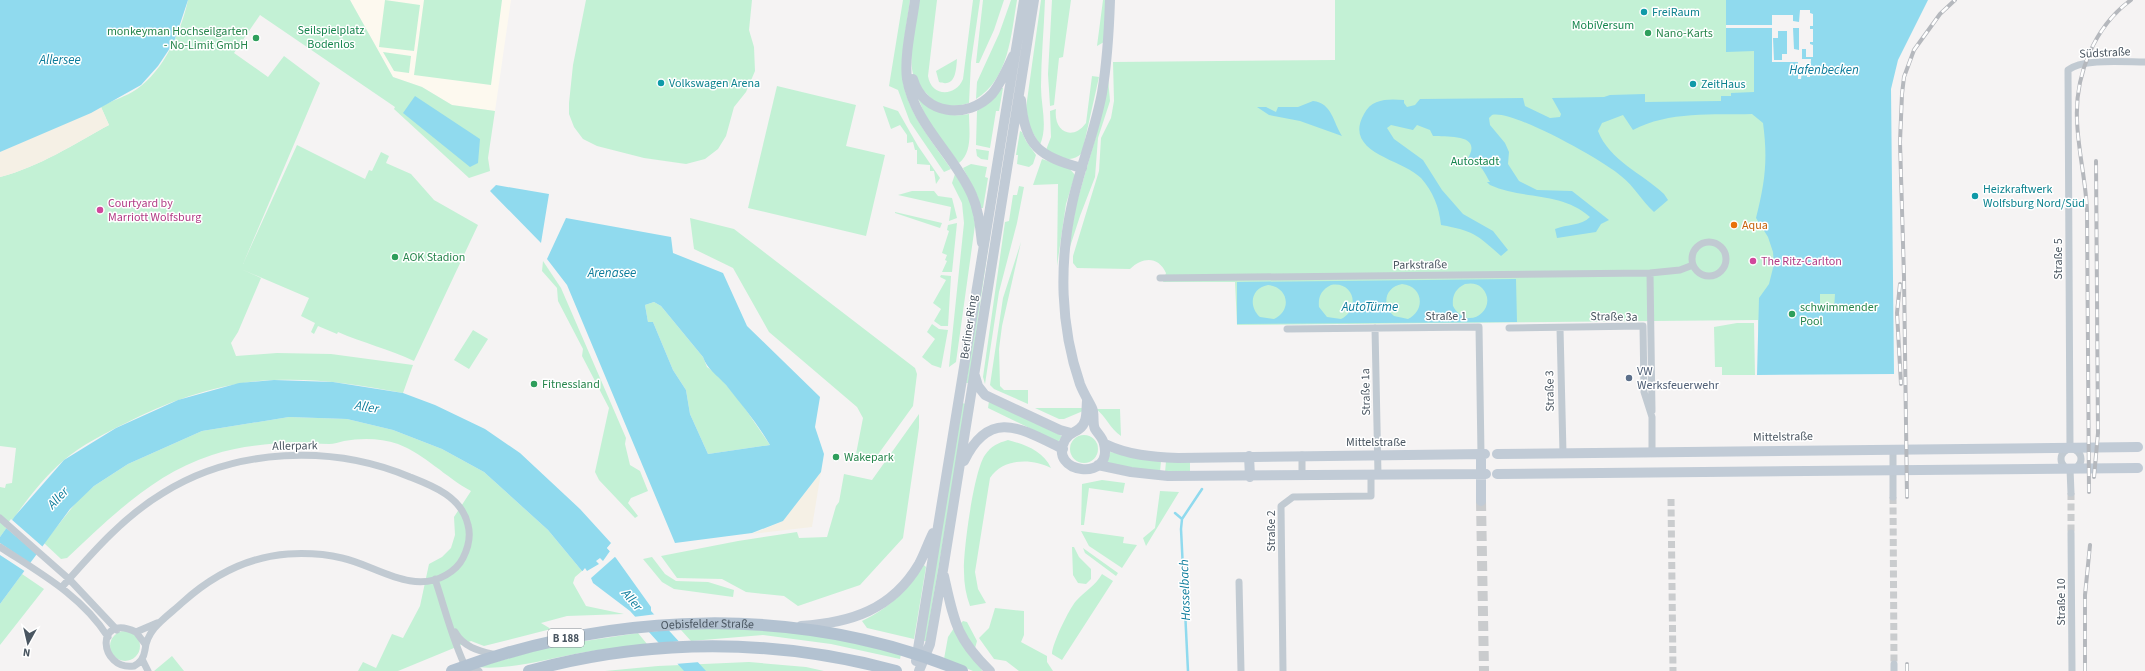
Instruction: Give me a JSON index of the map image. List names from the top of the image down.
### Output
{
  "streets": {
    "main road": ["Oebisfelder Straße", "B 188"],
    "street": [
      "Südstraße",
      "Straße 5",
      "Parkstraße",
      "Straße 1",
      "Straße 3a",
      "Berliner Ring",
      "Straße 3",
      "Straße 1a",
      "Mittelstraße",
      "Allerpark",
      "Straße 2",
      "Straße 10"
    ]
  },
  "crossings": [
    ["Südstraße", "Straße 5"],
    ["Straße 5", "Mittelstraße"],
    ["Straße 1", "Straße 1a"],
    ["Straße 1", "Mittelstraße"],
    ["Straße 3a", "Straße 3"],
    ["Straße 3a", "Mittelstraße"],
    ["Berliner Ring", "Oebisfelder Straße"],
    ["Straße 3", "Mittelstraße"],
    ["Straße 1a", "Mittelstraße"],
    ["Straße 1a", "Straße 2"]
  ],
  "water": [
    "Allersee",
    "Hafenbecken",
    "Arenasee",
    "AutoTürme",
    "Aller",
    "Hasselbach"
  ],
  "parks": ["MobiVersum", "Seilspielplatz Bodenlos", "Autostadt"],
  "places": [
    "FreiRaum",
    "Nano-Karts",
    "monkeyman Hochseilgarten - No-Limit GmbH",
    "Volkswagen Arena",
    "ZeitHaus",
    "Heizkraftwerk Wolfsburg Nord/Süd",
    "Courtyard by Marriott Wolfsburg",
    "Aqua",
    "AOK Stadion",
    "The Ritz-Carlton",
    "schwimmender Pool",
    "VW Werksfeuerwehr",
    "Fitnessland",
    "Wakepark"
  ],
  "north": "bottom"
}
